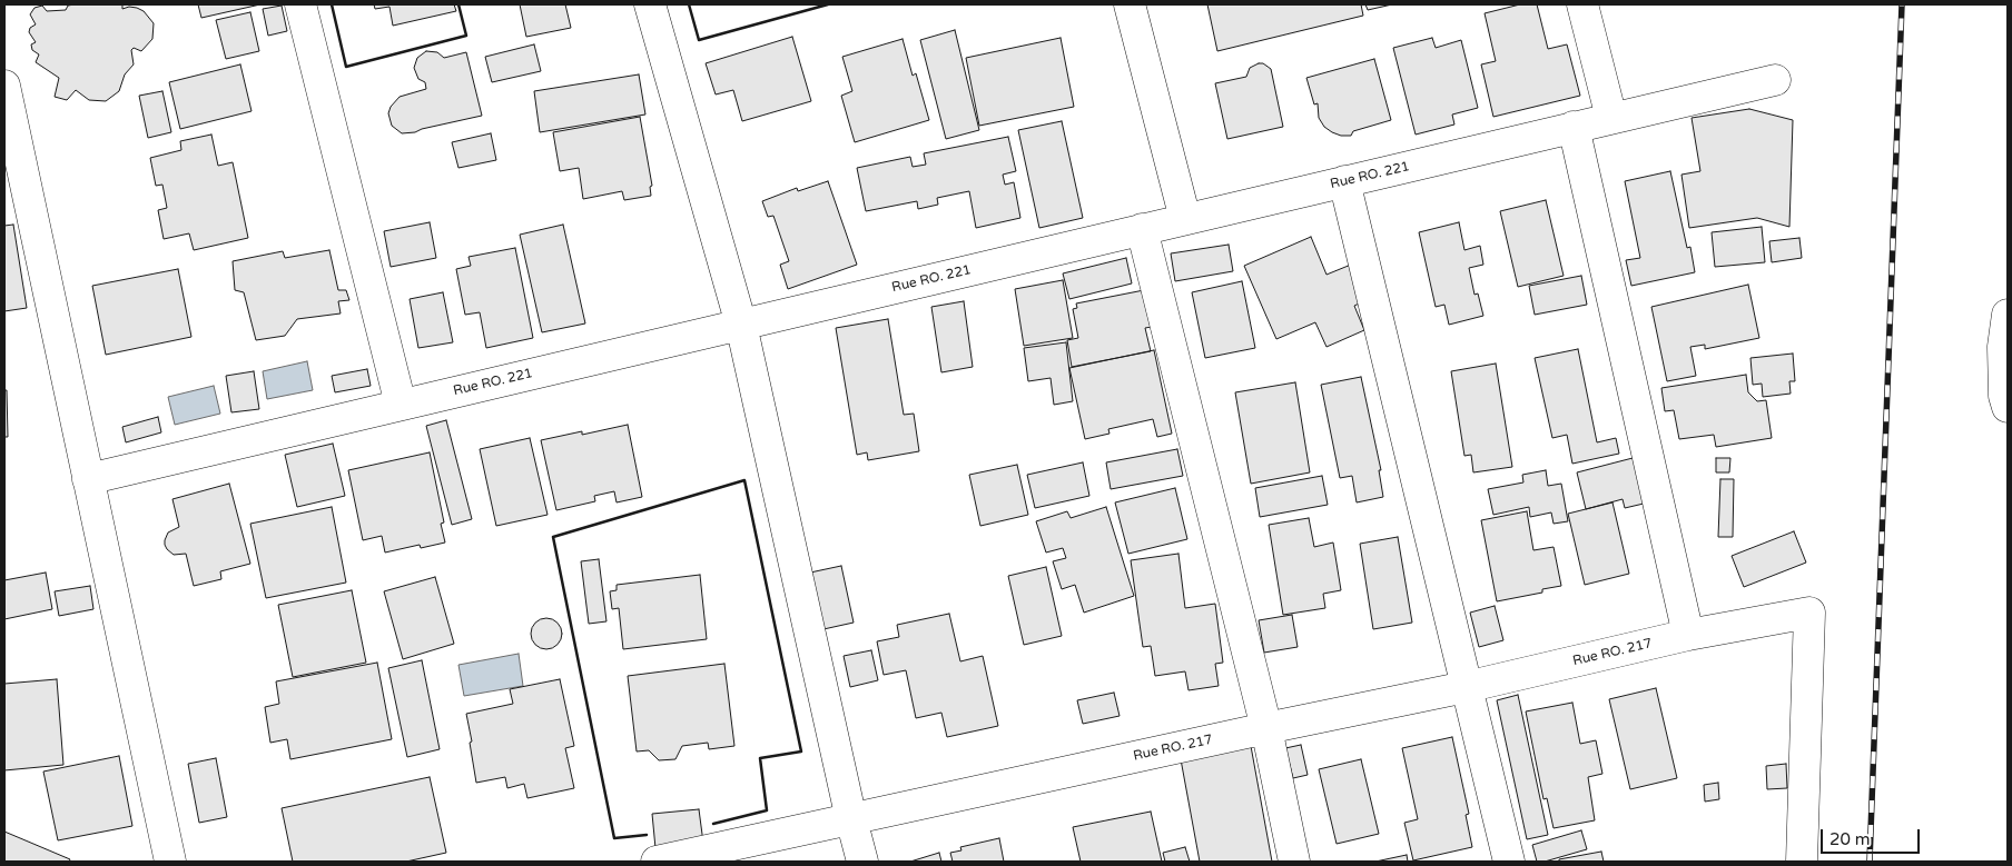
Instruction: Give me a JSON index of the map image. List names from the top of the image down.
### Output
{
  "streets": {
    "street": ["Rue RO. 221", "Rue RO. 217"]
  },
  "scale_bar": "20 m"
}
